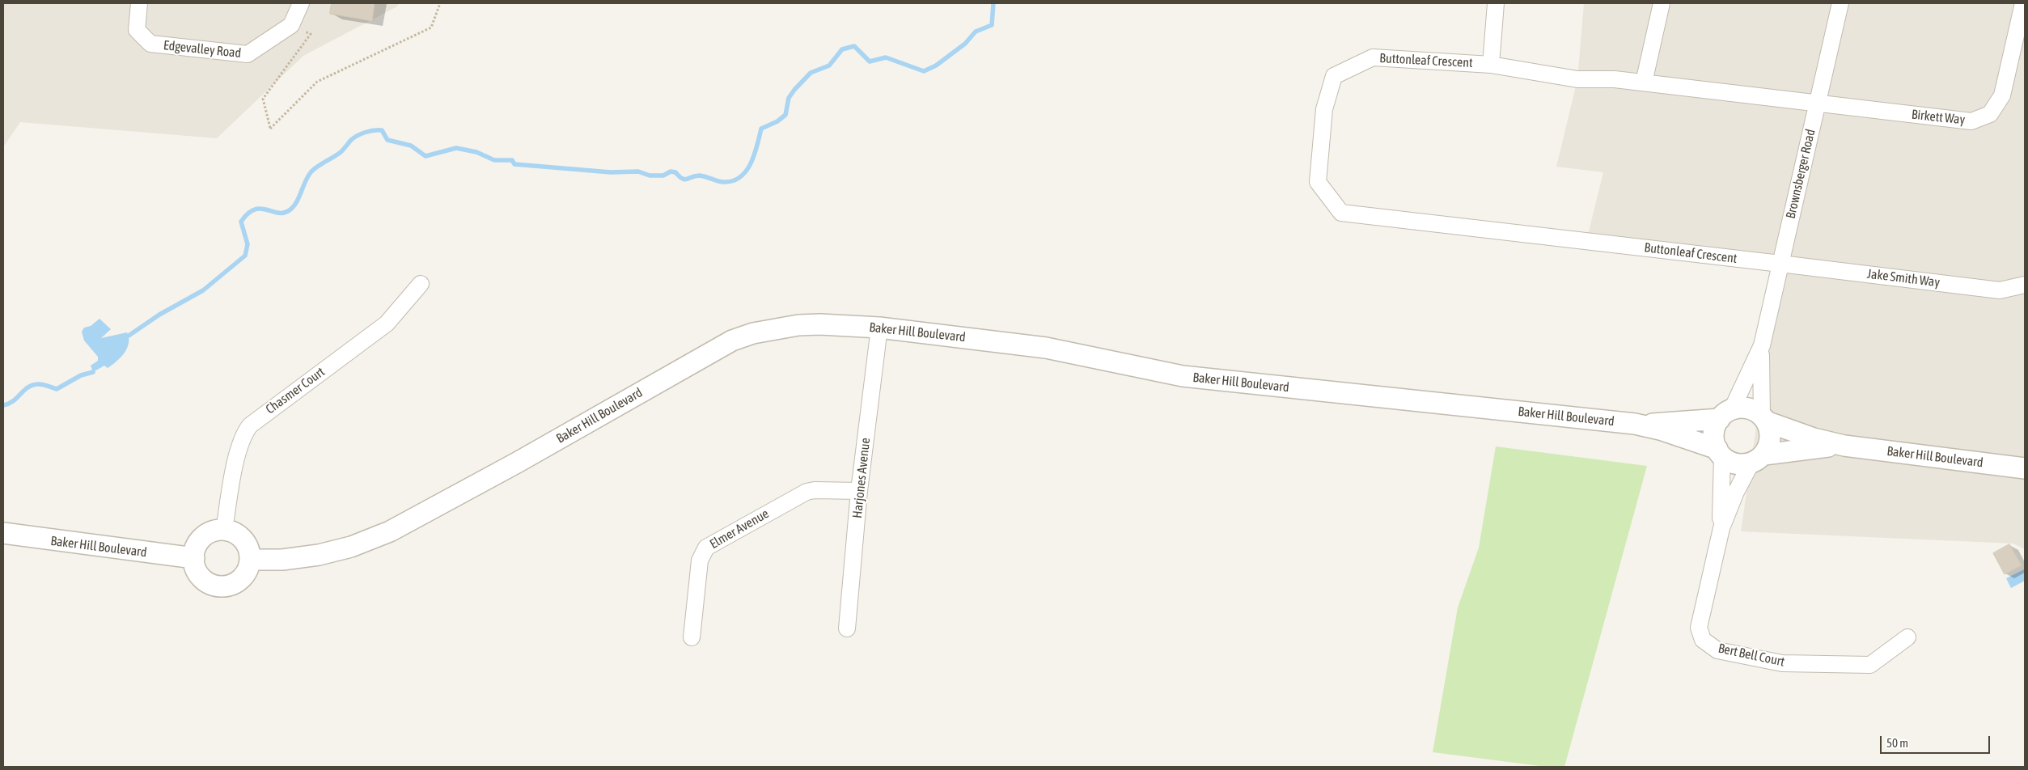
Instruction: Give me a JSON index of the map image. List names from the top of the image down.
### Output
{
  "streets": {
    "street": [
      "Edgevalley Road",
      "Buttonleaf Crescent",
      "Birkett Way",
      "Brownsberger Road",
      "Jake Smith Way",
      "Baker Hill Boulevard",
      "Chasmer Court",
      "Harjones Avenue",
      "Elmer Avenue",
      "Bert Bell Court"
    ]
  },
  "crossings": [
    ["Buttonleaf Crescent", "Birkett Way"],
    ["Buttonleaf Crescent", "Brownsberger Road"],
    ["Buttonleaf Crescent", "Jake Smith Way"],
    ["Birkett Way", "Brownsberger Road"],
    ["Brownsberger Road", "Jake Smith Way"],
    ["Brownsberger Road", "Baker Hill Boulevard"],
    ["Brownsberger Road", "Bert Bell Court"],
    ["Baker Hill Boulevard", "Chasmer Court"],
    ["Baker Hill Boulevard", "Harjones Avenue"],
    ["Baker Hill Boulevard", "Bert Bell Court"],
    ["Harjones Avenue", "Elmer Avenue"]
  ],
  "scale_bar": "50 m"
}
